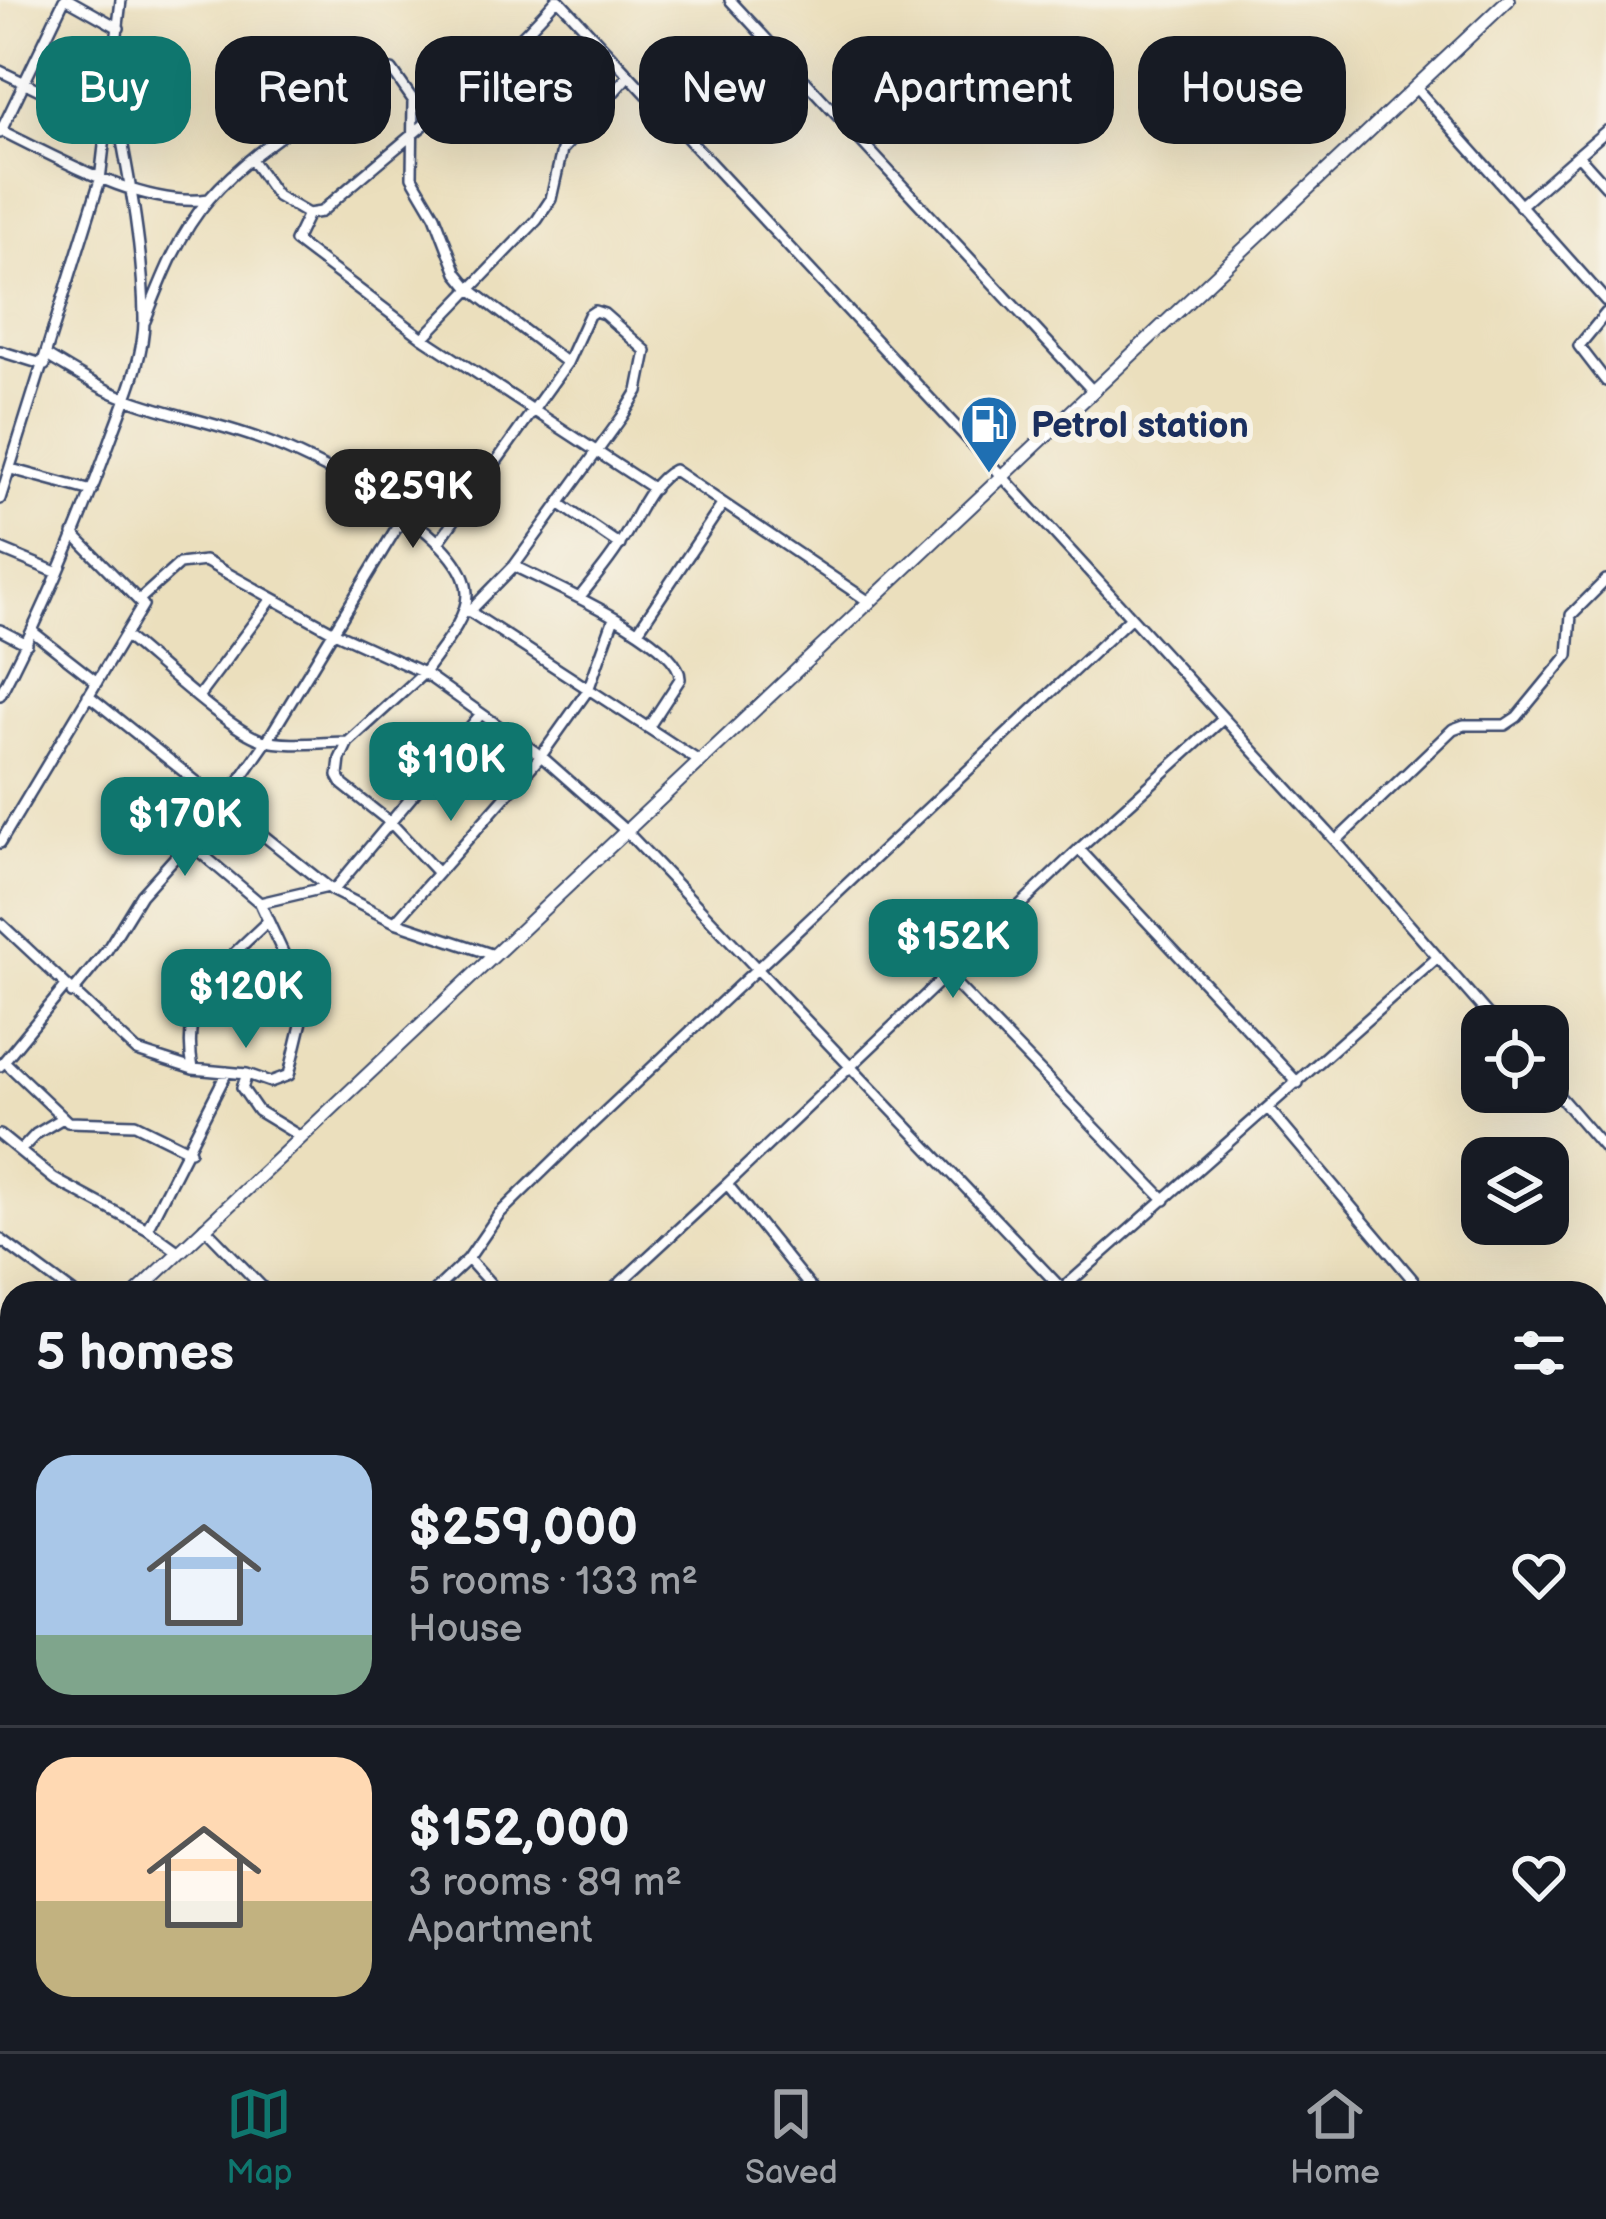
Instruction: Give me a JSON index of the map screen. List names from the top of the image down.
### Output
{
  "places": {
    "fuel station": ["Petrol station"]
  },
  "page": {
    "chip": [
      "Buy",
      "Rent",
      "Filters",
      "New",
      "Apartment",
      "House"
    ],
    "price": [
      "$259K",
      "$110K",
      "$170K",
      "$152K",
      "$120K"
    ],
    "heading": "5 homes",
    "list": [
      {
        "name": "$259,000",
        "note": "5 rooms · 133 m² · House"
      },
      {
        "name": "$152,000",
        "note": "3 rooms · 89 m² · Apartment"
      }
    ],
    "tabs": ["Map", "Saved", "Home"]
  }
}
